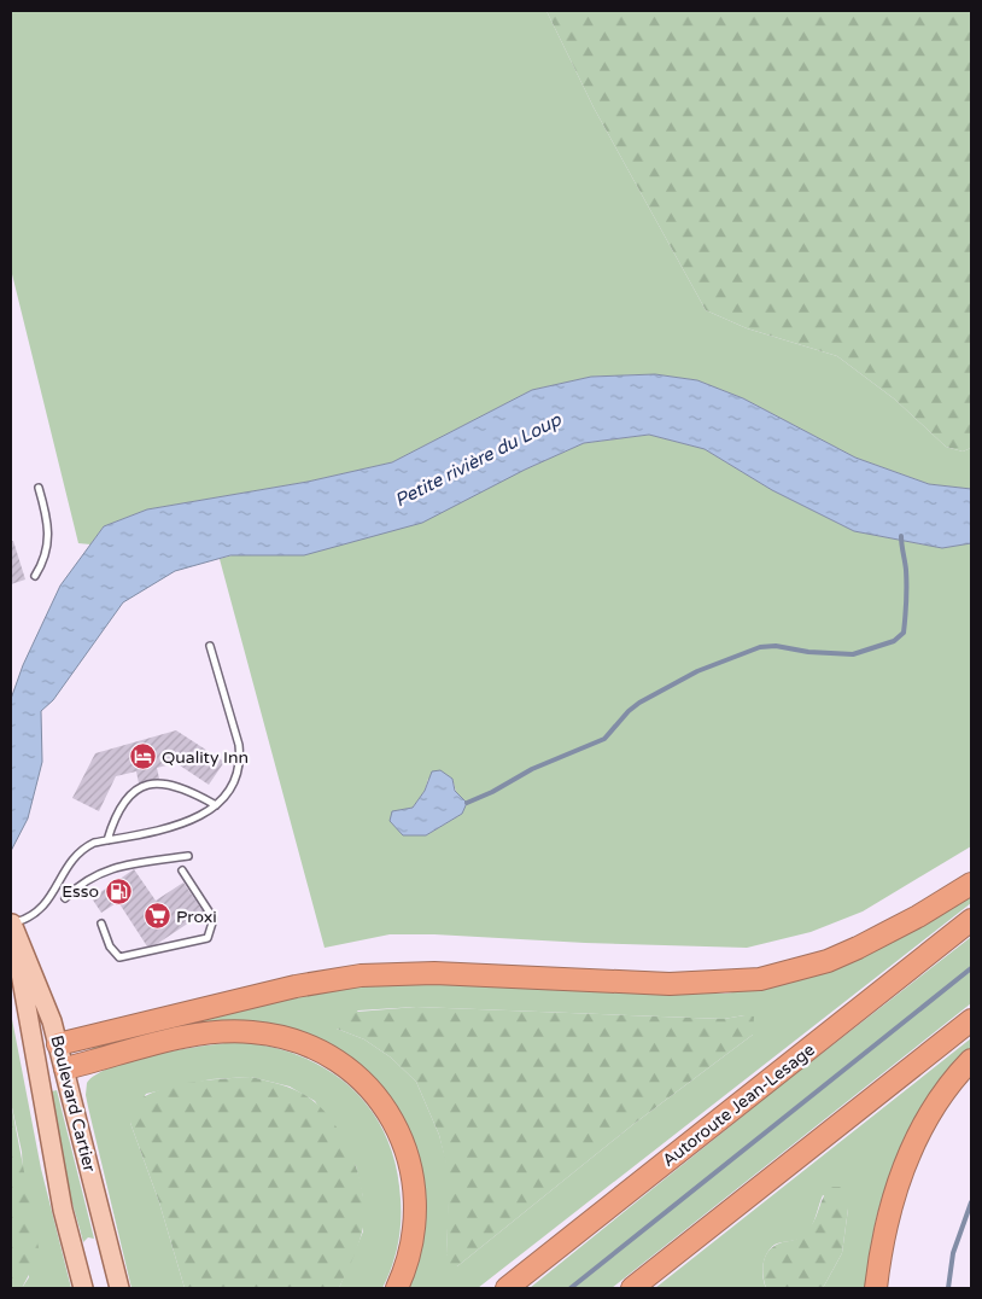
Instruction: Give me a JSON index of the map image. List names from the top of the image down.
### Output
{
  "streets": {
    "highway": ["Autoroute Jean-Lesage"],
    "main road": ["Boulevard Cartier"]
  },
  "water": ["Petite rivière du Loup"],
  "places": {
    "hotel": ["Quality Inn"],
    "fuel station": ["Esso"],
    "supermarket": ["Proxi"]
  }
}
